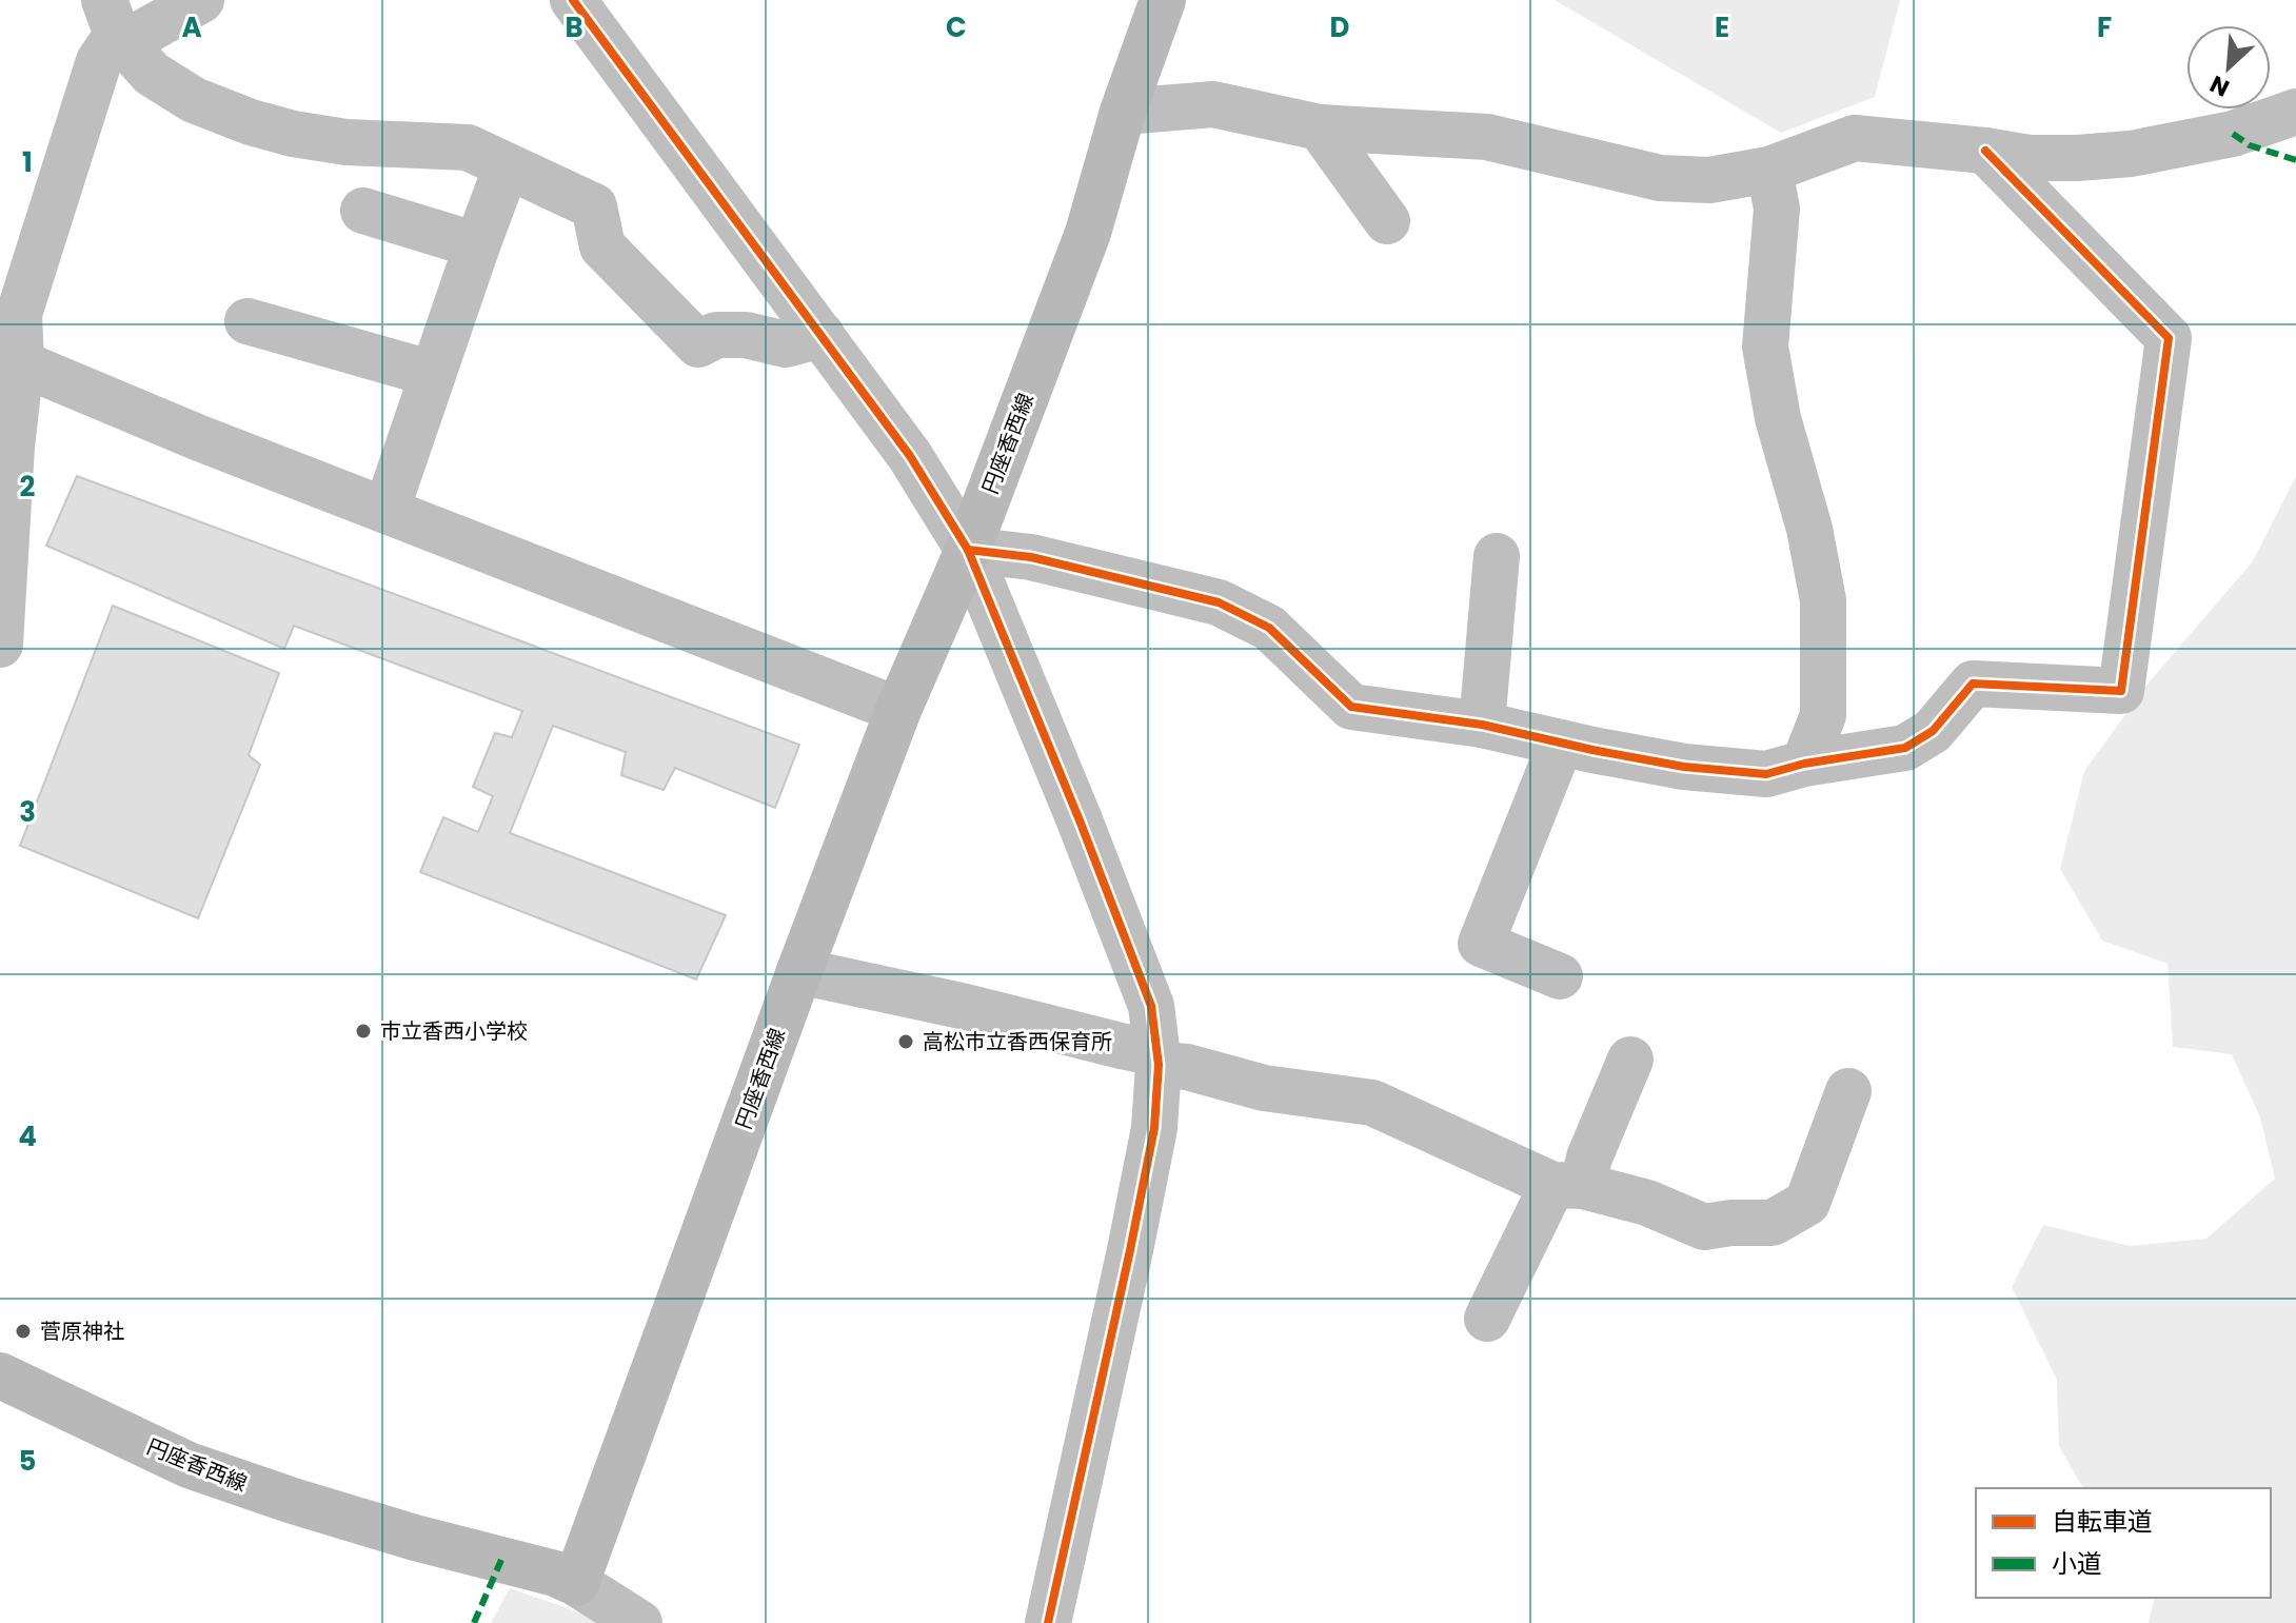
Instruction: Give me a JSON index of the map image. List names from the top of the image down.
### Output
{
  "streets": {
    "main road": ["円座香西線"]
  },
  "places": ["市立香西小学校", "高松市立香西保育所", "菅原神社"],
  "legend": ["自転車道", "小道"],
  "north": "bottom left",
  "grid": {
    "columns": [
      "A",
      "B",
      "C",
      "D",
      "E",
      "F"
    ],
    "rows": [
      "1",
      "2",
      "3",
      "4",
      "5"
    ]
  }
}
